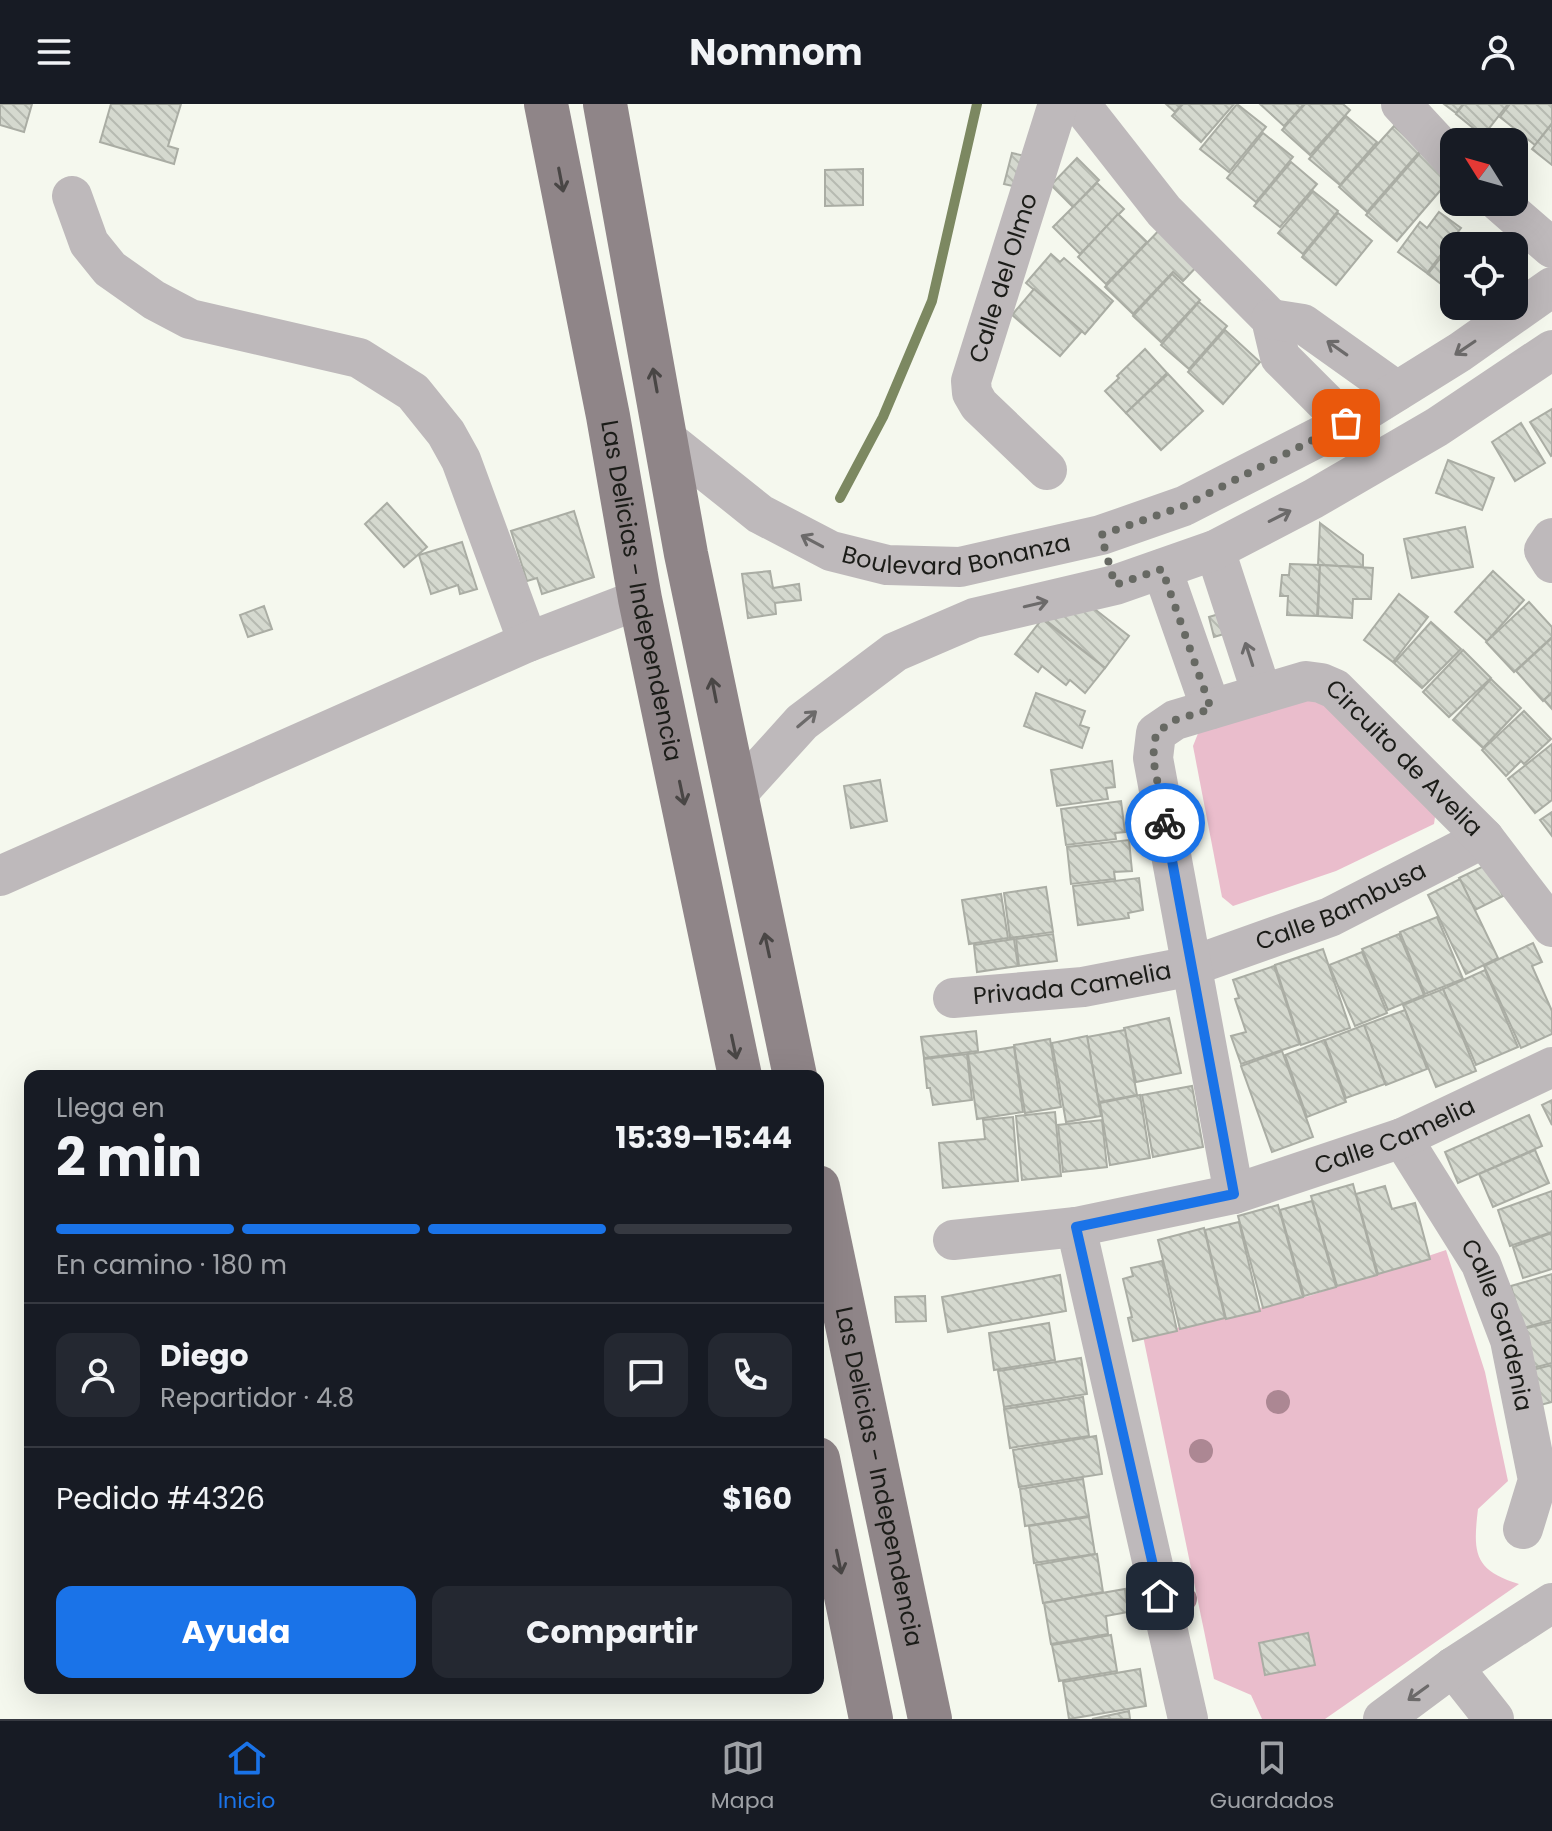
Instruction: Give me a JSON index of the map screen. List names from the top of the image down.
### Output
{
  "streets": {
    "main road": ["Las Delicias - Independencia"],
    "street": [
      "Calle del Olmo",
      "Boulevard Bonanza",
      "Circuito de Avelia",
      "Calle Bambusa",
      "Privada Camelia",
      "Calle Camelia",
      "Calle Gardenia"
    ]
  },
  "crossings": [
    ["Boulevard Bonanza", "Las Delicias - Independencia"],
    ["Circuito de Avelia", "Calle Bambusa"],
    ["Calle Bambusa", "Privada Camelia"],
    ["Calle Camelia", "Calle Gardenia"]
  ],
  "one_way": ["Boulevard Bonanza"],
  "north": "top left",
  "page": {
    "header": "Nomnom",
    "heading": ["2 min", "Llega en", "15:39–15:44"],
    "panel": [
      "Diego",
      "Repartidor · 4.8",
      "Pedido #4326",
      "$160"
    ],
    "bar": "En camino · 180 m",
    "buttons": ["Ayuda", "Compartir"],
    "tabs": ["Inicio", "Mapa", "Guardados"]
  }
}
